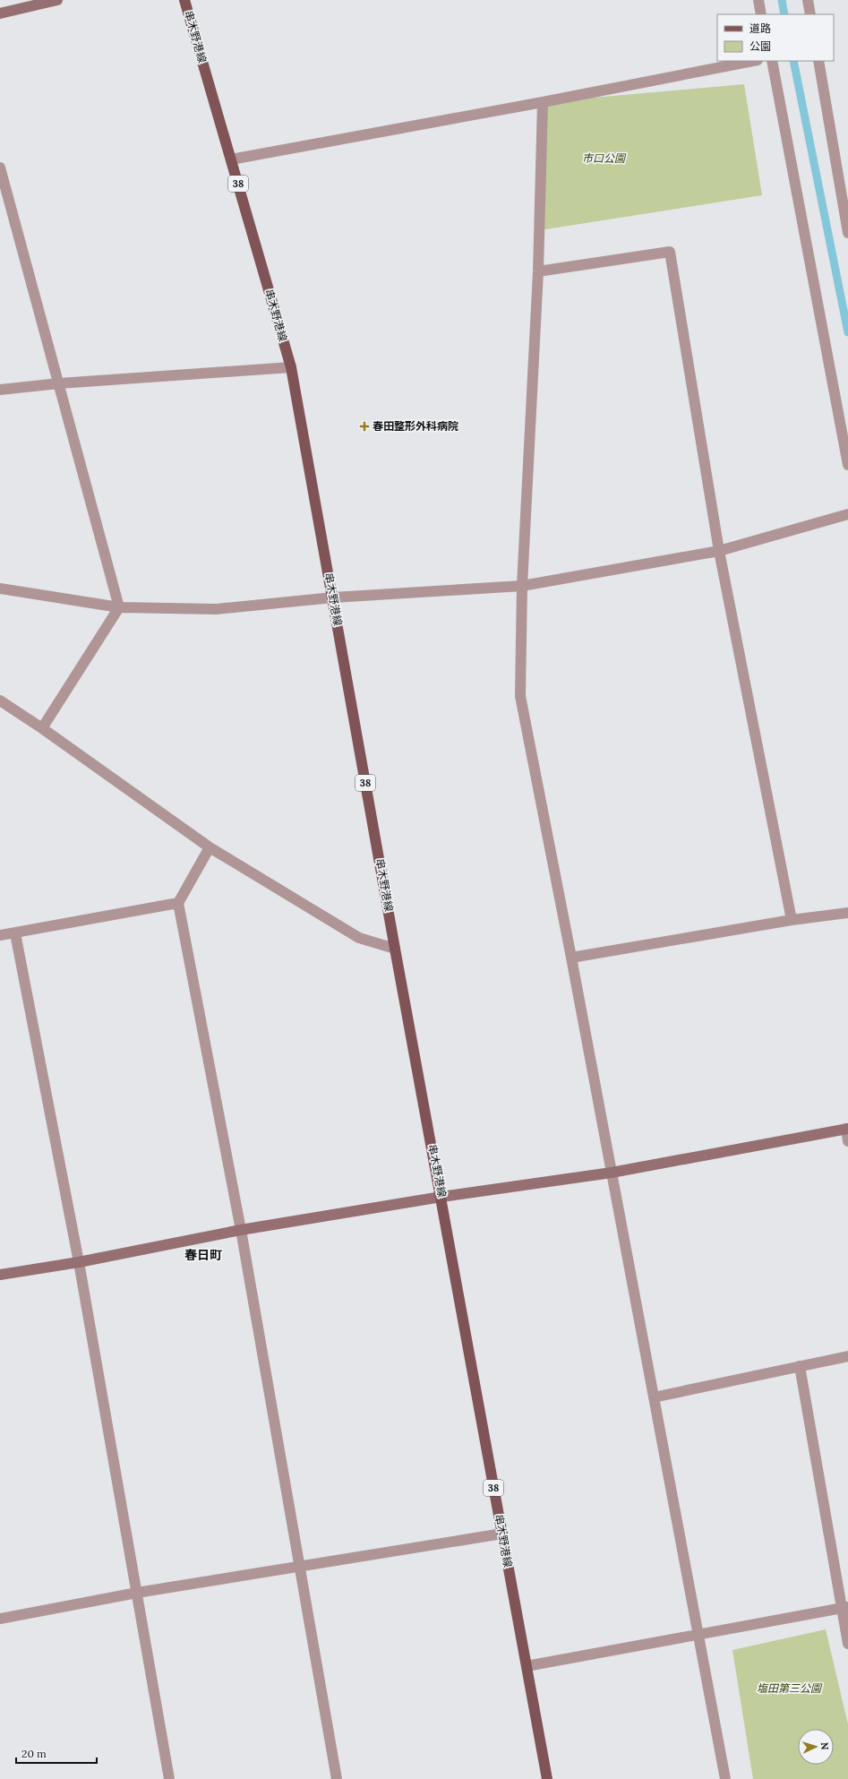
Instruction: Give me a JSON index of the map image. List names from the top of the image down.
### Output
{
  "streets": {
    "main road": ["串木野港線", "38"]
  },
  "districts": ["春日町"],
  "parks": ["市口公園", "塩田第三公園"],
  "places": {
    "health": ["春田整形外科病院"]
  },
  "legend": ["道路", "公園"],
  "scale_bar": "20 m",
  "north": "right"
}
